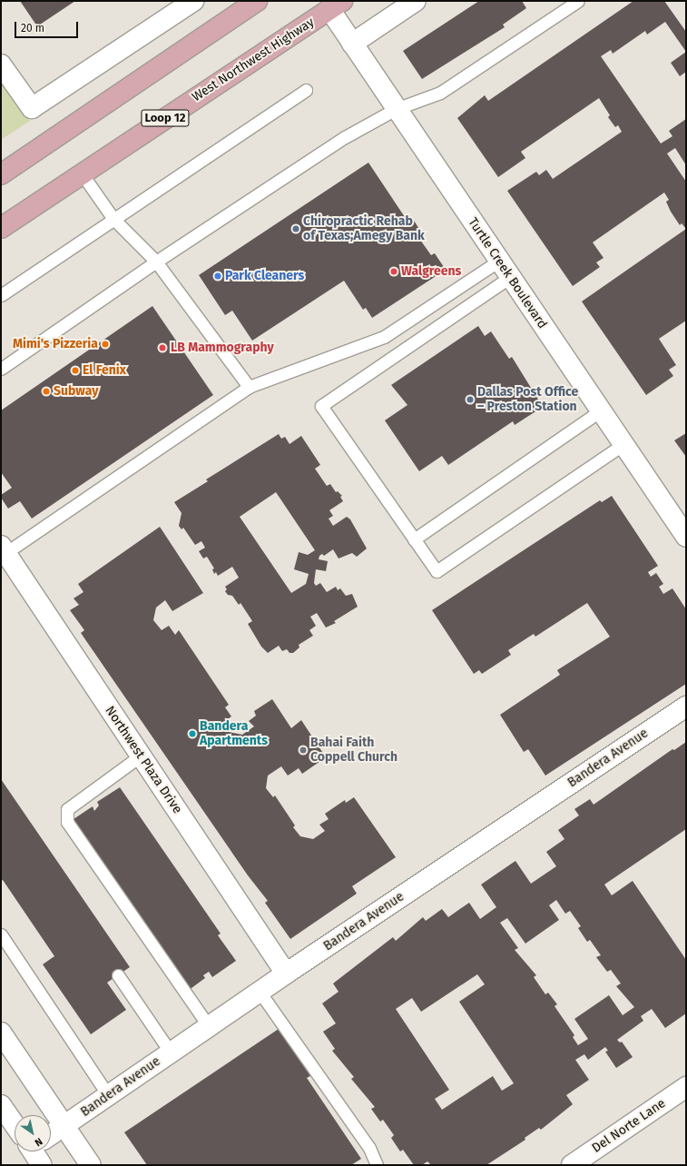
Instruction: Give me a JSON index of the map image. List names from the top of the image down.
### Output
{
  "streets": {
    "main road": ["West Northwest Highway", "Loop 12"],
    "street": [
      "Turtle Creek Boulevard",
      "Bandera Avenue",
      "Northwest Plaza Drive",
      "Del Norte Lane"
    ]
  },
  "crossings": [
    ["West Northwest Highway", "Turtle Creek Boulevard"],
    ["Bandera Avenue", "Northwest Plaza Drive"]
  ],
  "places": [
    "Chiropractic Rehab of Texas;Amegy Bank",
    "Walgreens",
    "Park Cleaners",
    "Mimi's Pizzeria",
    "LB Mammography",
    "El Fenix",
    "Subway",
    "Dallas Post Office – Preston Station",
    "Bandera Apartments",
    "Bahai Faith Coppell Church"
  ],
  "scale_bar": "20 m",
  "north": "bottom right"
}
